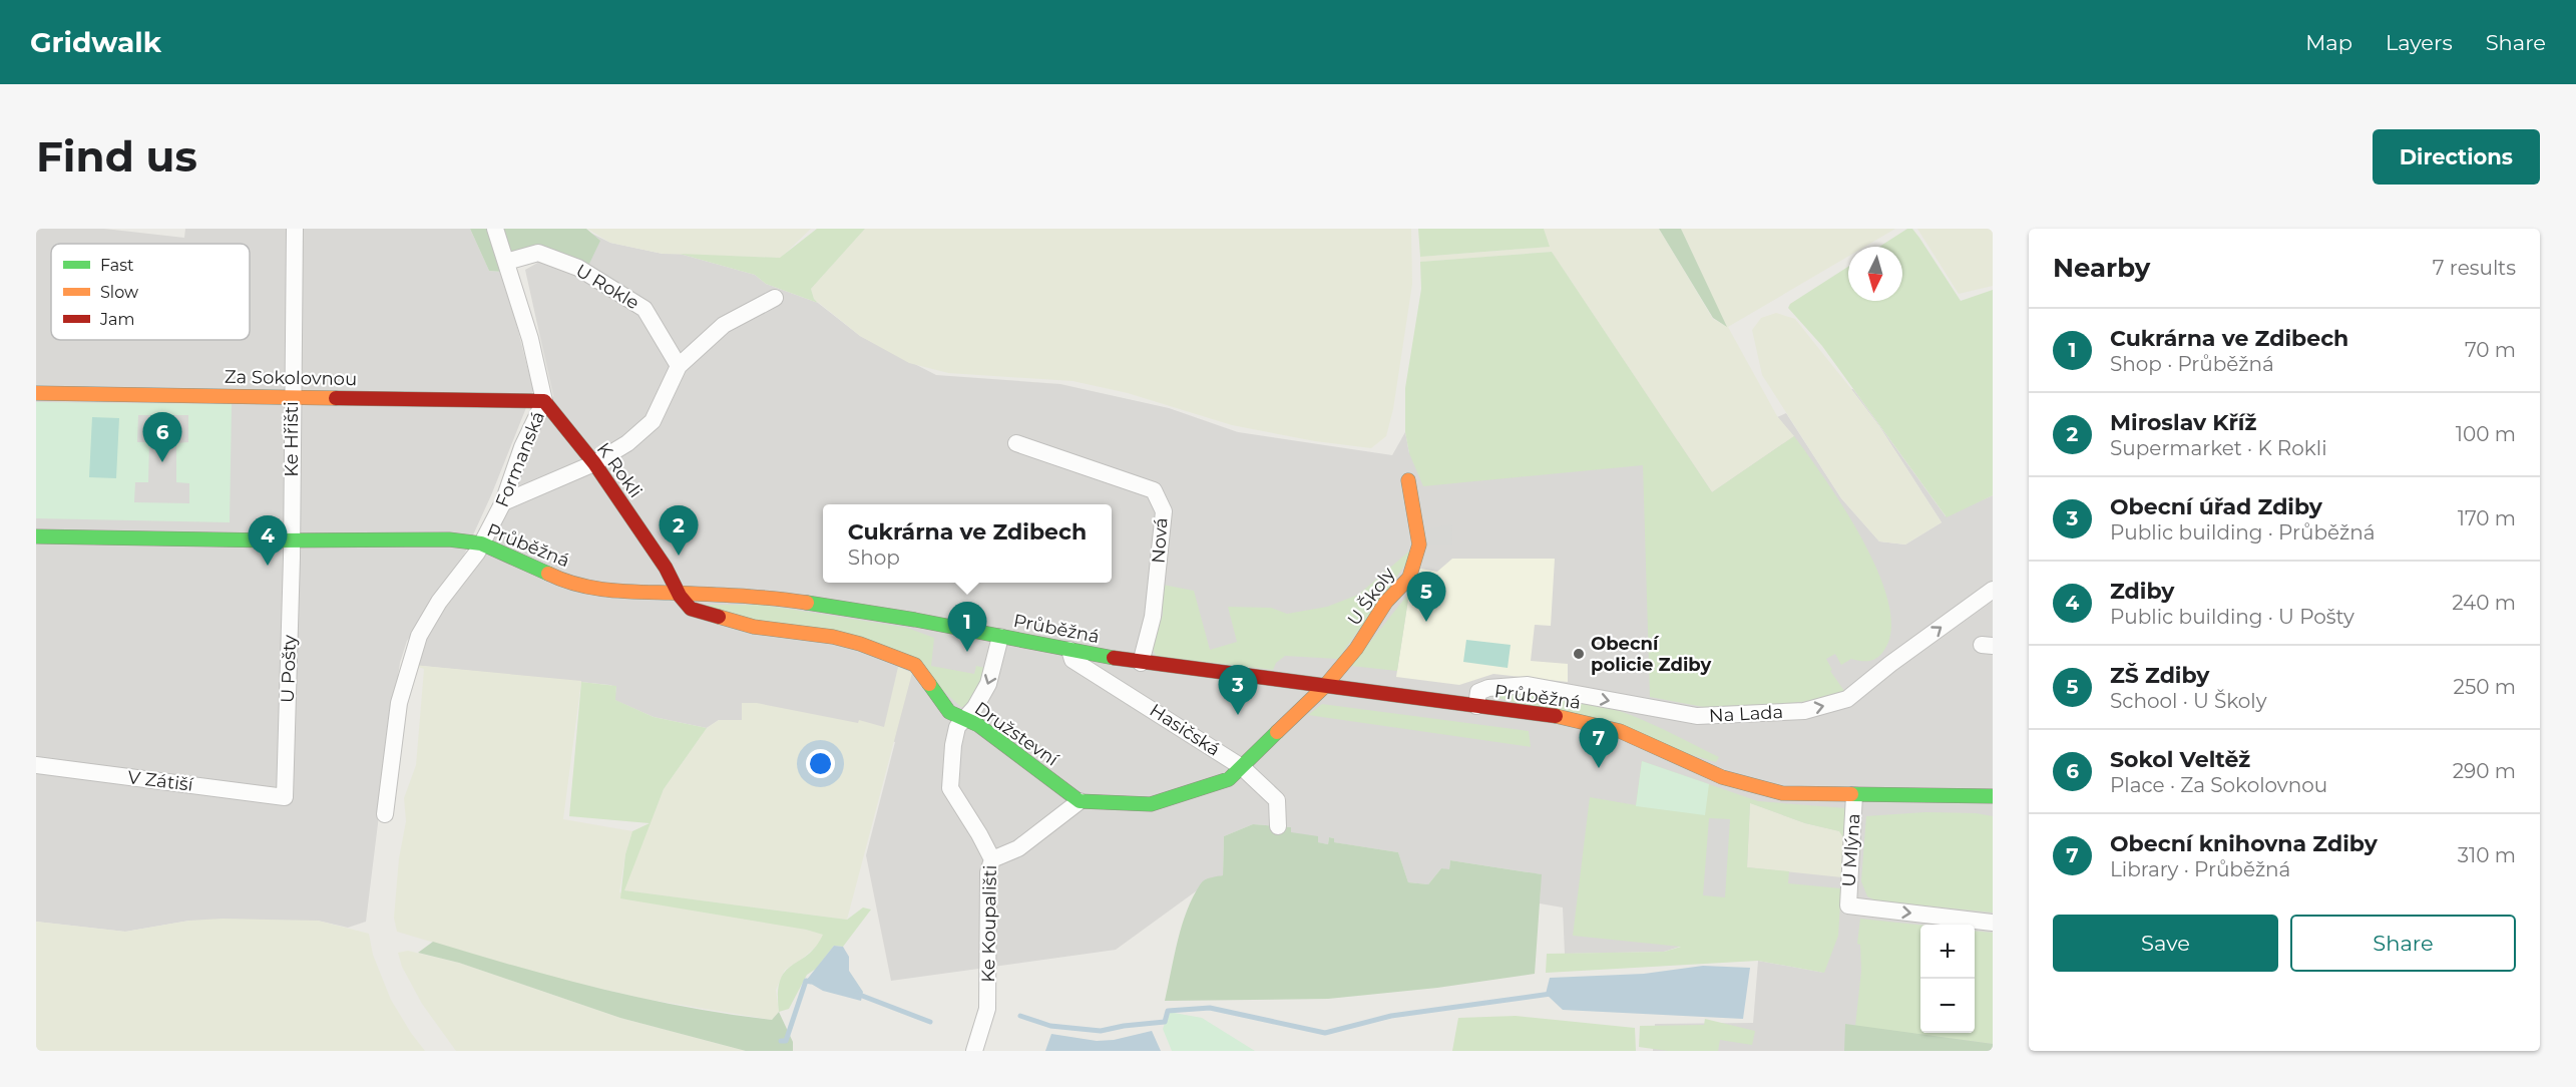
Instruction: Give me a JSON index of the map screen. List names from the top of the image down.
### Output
{
  "streets": {
    "street": [
      "U Rokle",
      "Za Sokolovnou",
      "Ke Hřišti",
      "Formanská",
      "K Rokli",
      "Nová",
      "Průběžná",
      "U Školy",
      "U Pošty",
      "Na Lada",
      "Hasičská",
      "Družstevní",
      "V Zátiší",
      "U Mlýna",
      "Ke Koupališti"
    ]
  },
  "crossings": [
    ["U Rokle", "Formanská"],
    ["Za Sokolovnou", "Ke Hřišti"],
    ["Za Sokolovnou", "Formanská"],
    ["Za Sokolovnou", "K Rokli"],
    ["Ke Hřišti", "Průběžná"],
    ["Ke Hřišti", "U Pošty"],
    ["Formanská", "K Rokli"],
    ["Formanská", "Průběžná"],
    ["K Rokli", "Průběžná"],
    ["K Rokli", "Družstevní"],
    ["Nová", "Průběžná"],
    ["Průběžná", "U Školy"],
    ["Průběžná", "U Pošty"],
    ["Průběžná", "Na Lada"],
    ["Průběžná", "Hasičská"],
    ["Průběžná", "Družstevní"],
    ["Průběžná", "U Mlýna"],
    ["Průběžná", "Ke Koupališti"],
    ["U Pošty", "V Zátiší"],
    ["Družstevní", "Ke Koupališti"]
  ],
  "one_way": ["Na Lada"],
  "places": ["Obecní policie Zdiby"],
  "legend": ["Fast", "Slow", "Jam"],
  "north": "bottom",
  "page": {
    "header": "Gridwalk",
    "nav": ["Map", "Layers", "Share"],
    "buttons": [
      "Directions",
      ["Save", "Share"]
    ],
    "title": "Find us",
    "heading": ["Nearby", "7 results"],
    "list": [
      {
        "mark": "1",
        "name": "Cukrárna ve Zdibech",
        "note": "Shop · Průběžná",
        "value": "70 m"
      },
      {
        "mark": "2",
        "name": "Miroslav Kříž",
        "note": "Supermarket · K Rokli",
        "value": "100 m"
      },
      {
        "mark": "3",
        "name": "Obecní úřad Zdiby",
        "note": "Public building · Průběžná",
        "value": "170 m"
      },
      {
        "mark": "4",
        "name": "Zdiby",
        "note": "Public building · U Pošty",
        "value": "240 m"
      },
      {
        "mark": "5",
        "name": "ZŠ Zdiby",
        "note": "School · U Školy",
        "value": "250 m"
      },
      {
        "mark": "6",
        "name": "Sokol Veltěž",
        "note": "Place · Za Sokolovnou",
        "value": "290 m"
      },
      {
        "mark": "7",
        "name": "Obecní knihovna Zdiby",
        "note": "Library · Průběžná",
        "value": "310 m"
      }
    ],
    "pins": [
      "6",
      "2",
      "4",
      "5",
      "1",
      "3",
      "7"
    ],
    "popup": ["Cukrárna ve Zdibech", "Shop"],
    "map_buttons": ["+", "−"]
  }
}
